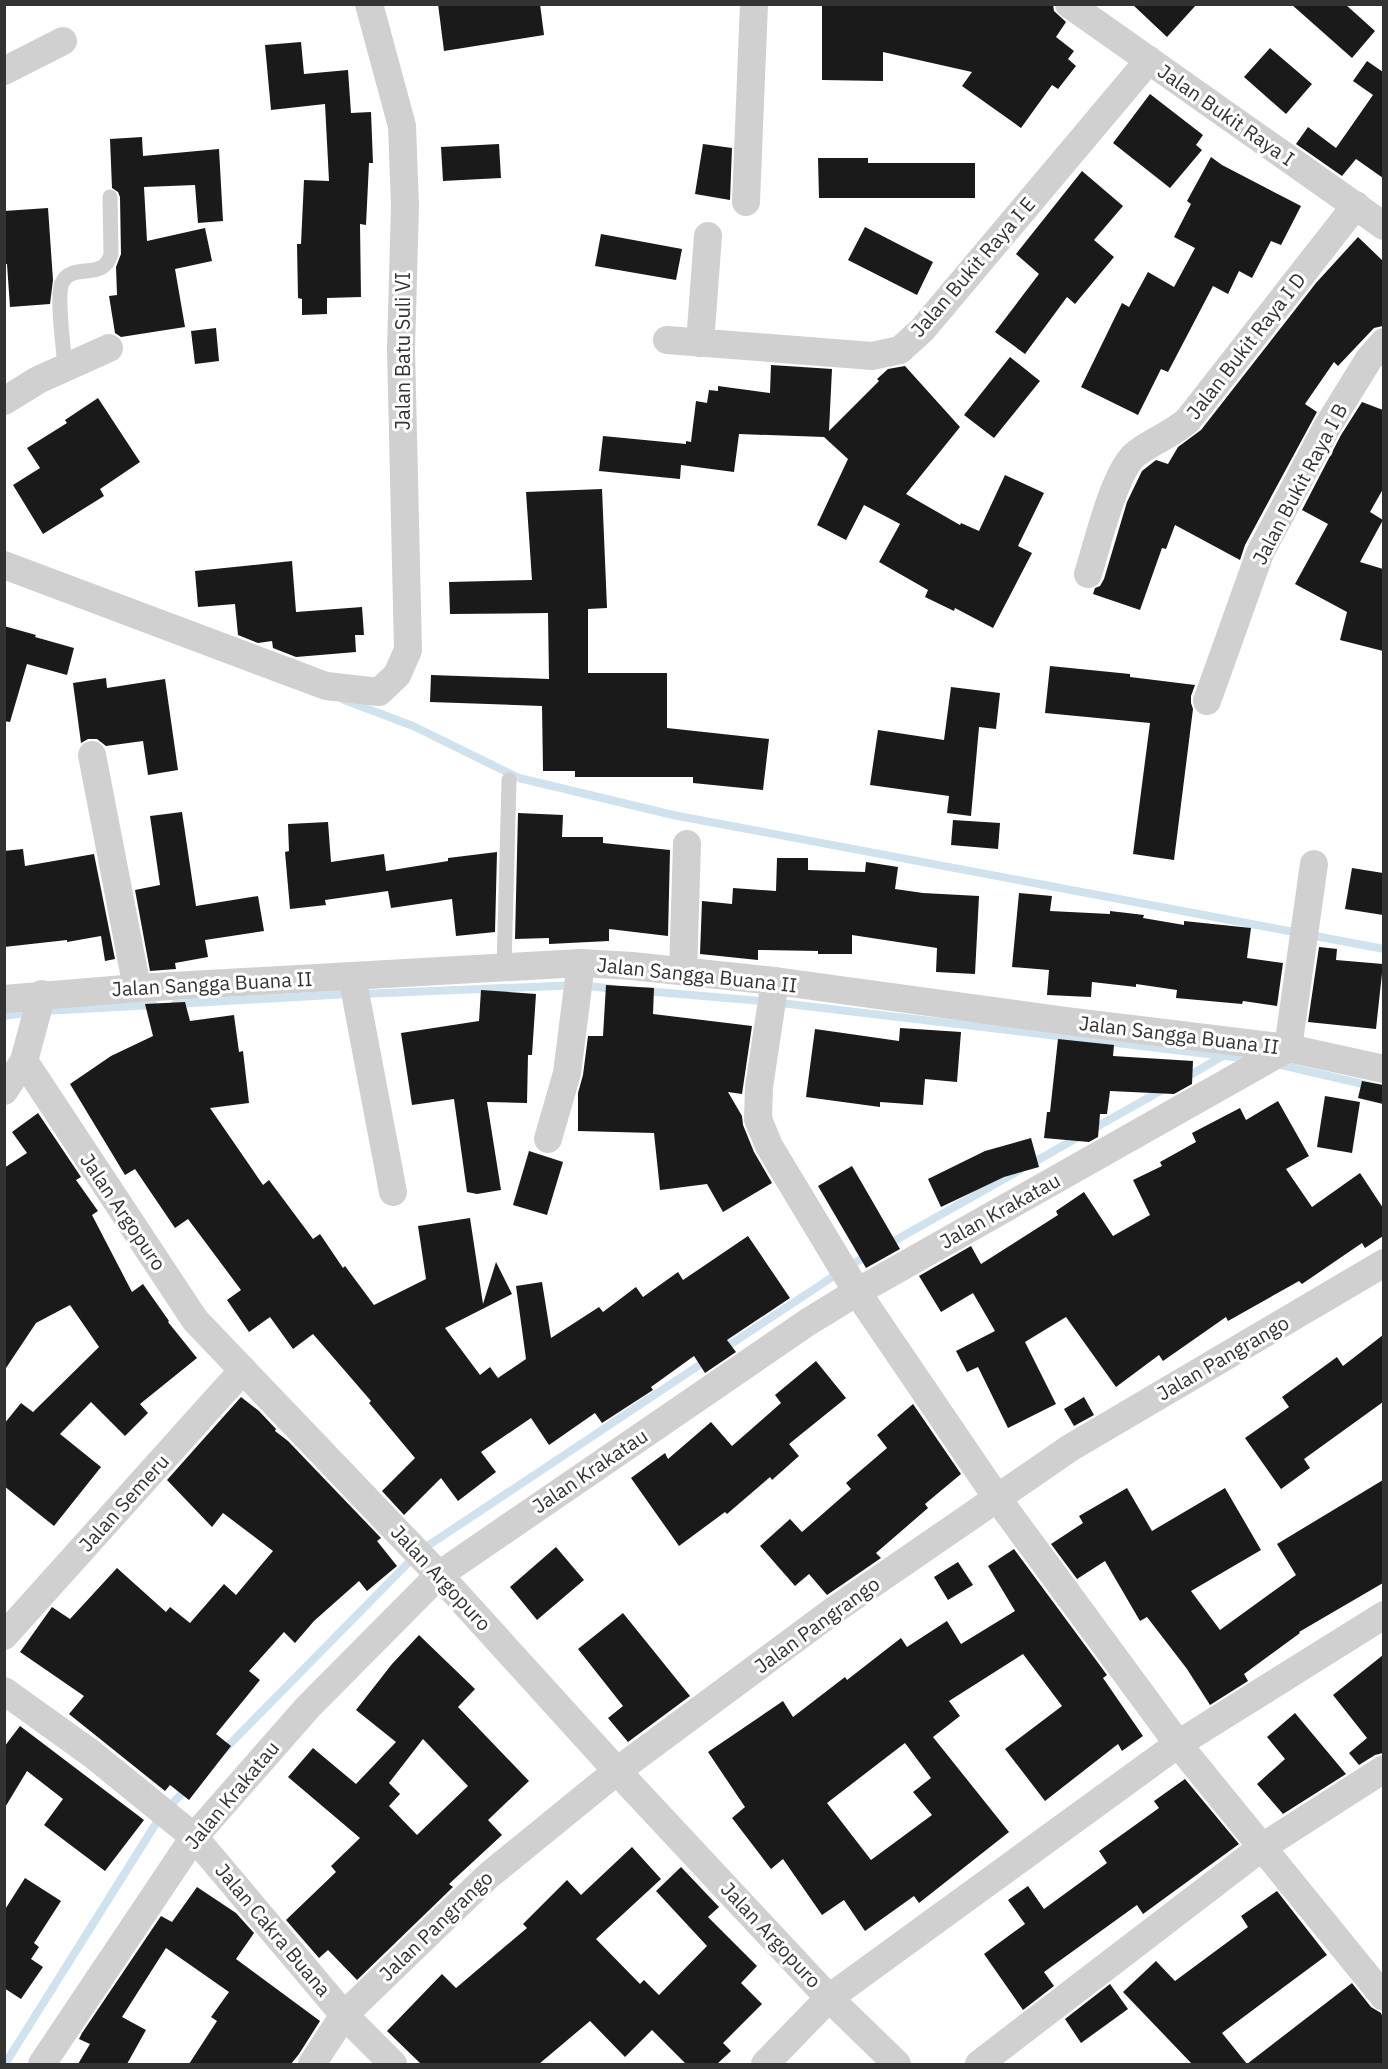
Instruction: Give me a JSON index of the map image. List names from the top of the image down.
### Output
{
  "streets": {
    "street": [
      "Jalan Bukit Raya I",
      "Jalan Bukit Raya I E",
      "Jalan Bukit Raya I D",
      "Jalan Batu Suli VI",
      "Jalan Bukit Raya I B",
      "Jalan Sangga Buana II",
      "Jalan Krakatau",
      "Jalan Argopuro",
      "Jalan Pangrango",
      "Jalan Semeru",
      "Jalan Cakra Buana"
    ]
  },
  "crossings": [
    ["Jalan Bukit Raya I", "Jalan Bukit Raya I E"],
    ["Jalan Bukit Raya I", "Jalan Bukit Raya I D"],
    ["Jalan Sangga Buana II", "Jalan Krakatau"],
    ["Jalan Krakatau", "Jalan Argopuro"],
    ["Jalan Krakatau", "Jalan Cakra Buana"],
    ["Jalan Argopuro", "Jalan Pangrango"],
    ["Jalan Argopuro", "Jalan Semeru"],
    ["Jalan Pangrango", "Jalan Cakra Buana"]
  ]
}
